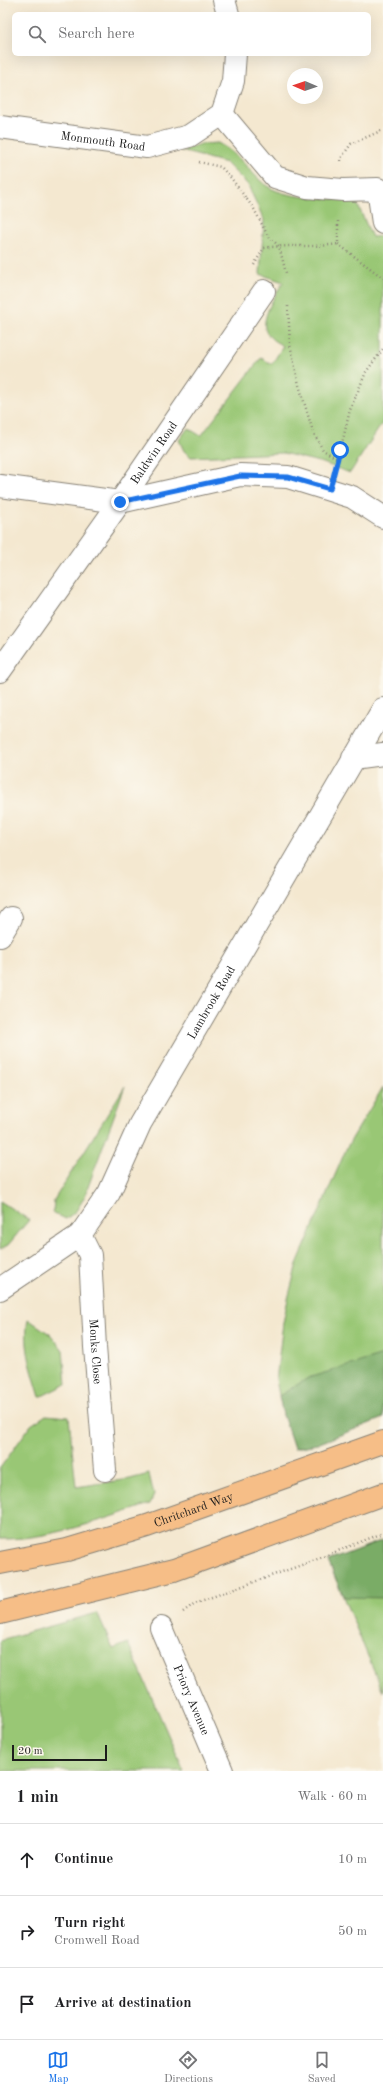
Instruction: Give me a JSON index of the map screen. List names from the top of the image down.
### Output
{
  "streets": {
    "main road": ["Chritchard Way"],
    "street": [
      "Monmouth Road",
      "Baldwin Road",
      "Lambrook Road",
      "Monks Close",
      "Priory Avenue"
    ]
  },
  "crossings": [
    ["Lambrook Road", "Monks Close"]
  ],
  "scale_bar": "20 m",
  "north": "left",
  "page": {
    "search": "Search here",
    "scale": "20 m",
    "heading": ["1 min", "Walk · 60 m"],
    "list": [
      ["Continue", "10 m"],
      ["Turn right", "Cromwell Road", "50 m"],
      "Arrive at destination"
    ],
    "nav": ["Map", "Directions", "Saved"]
  }
}
